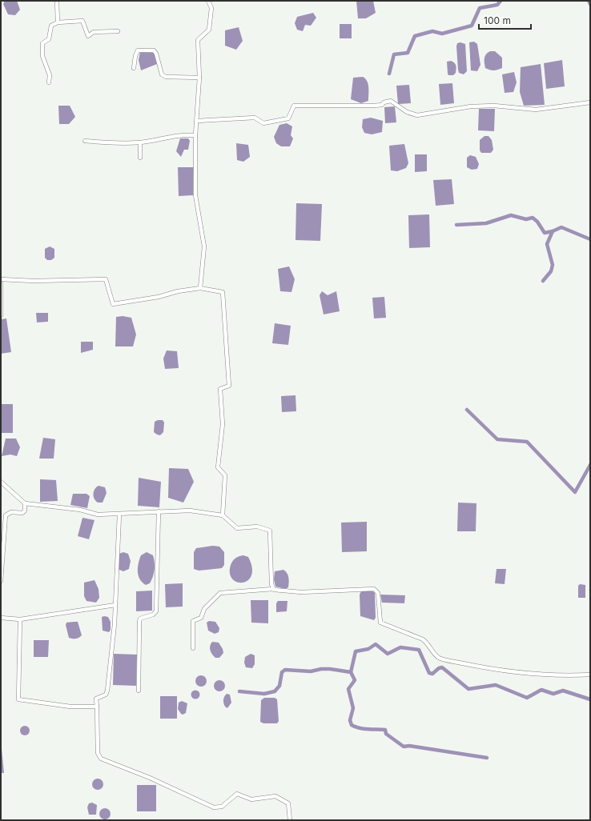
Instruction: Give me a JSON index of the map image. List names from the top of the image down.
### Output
{
  "scale_bar": "100 m"
}
